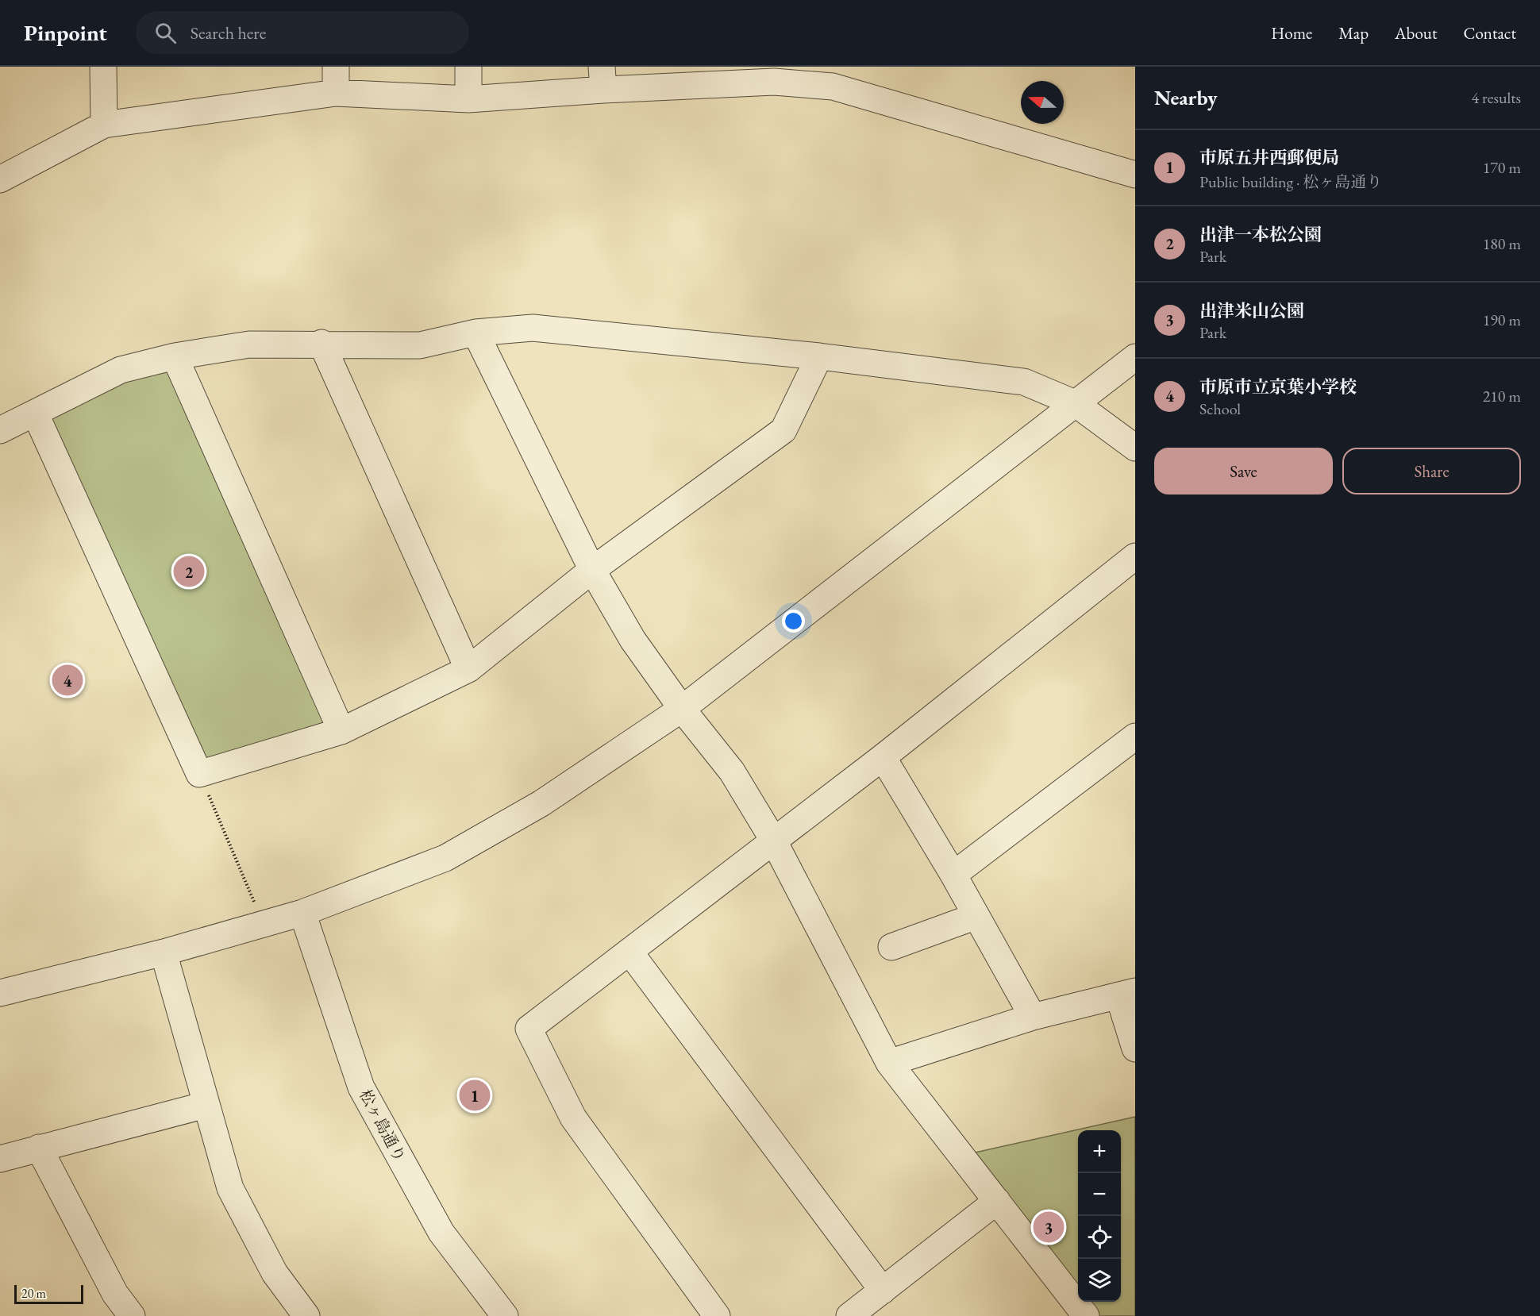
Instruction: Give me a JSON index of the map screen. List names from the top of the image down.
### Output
{
  "streets": {
    "street": ["松ヶ島通り"]
  },
  "scale_bar": "20 m",
  "north": "left",
  "page": {
    "header": "Pinpoint",
    "search": "Search here",
    "nav": [
      "Home",
      "Map",
      "About",
      "Contact"
    ],
    "heading": ["Nearby", "4 results"],
    "list": [
      {
        "mark": "1",
        "name": "市原五井西郵便局",
        "note": "Public building · 松ヶ島通り",
        "value": "170 m"
      },
      {
        "mark": "2",
        "name": "出津一本松公園",
        "note": "Park",
        "value": "180 m"
      },
      {
        "mark": "3",
        "name": "出津米山公園",
        "note": "Park",
        "value": "190 m"
      },
      {
        "mark": "4",
        "name": "市原市立京葉小学校",
        "note": "School",
        "value": "210 m"
      }
    ],
    "buttons": ["Save", "Share"],
    "pins": [
      "2",
      "4",
      "1",
      "3"
    ],
    "map_buttons": ["+", "−"],
    "scale": "20 m"
  }
}
